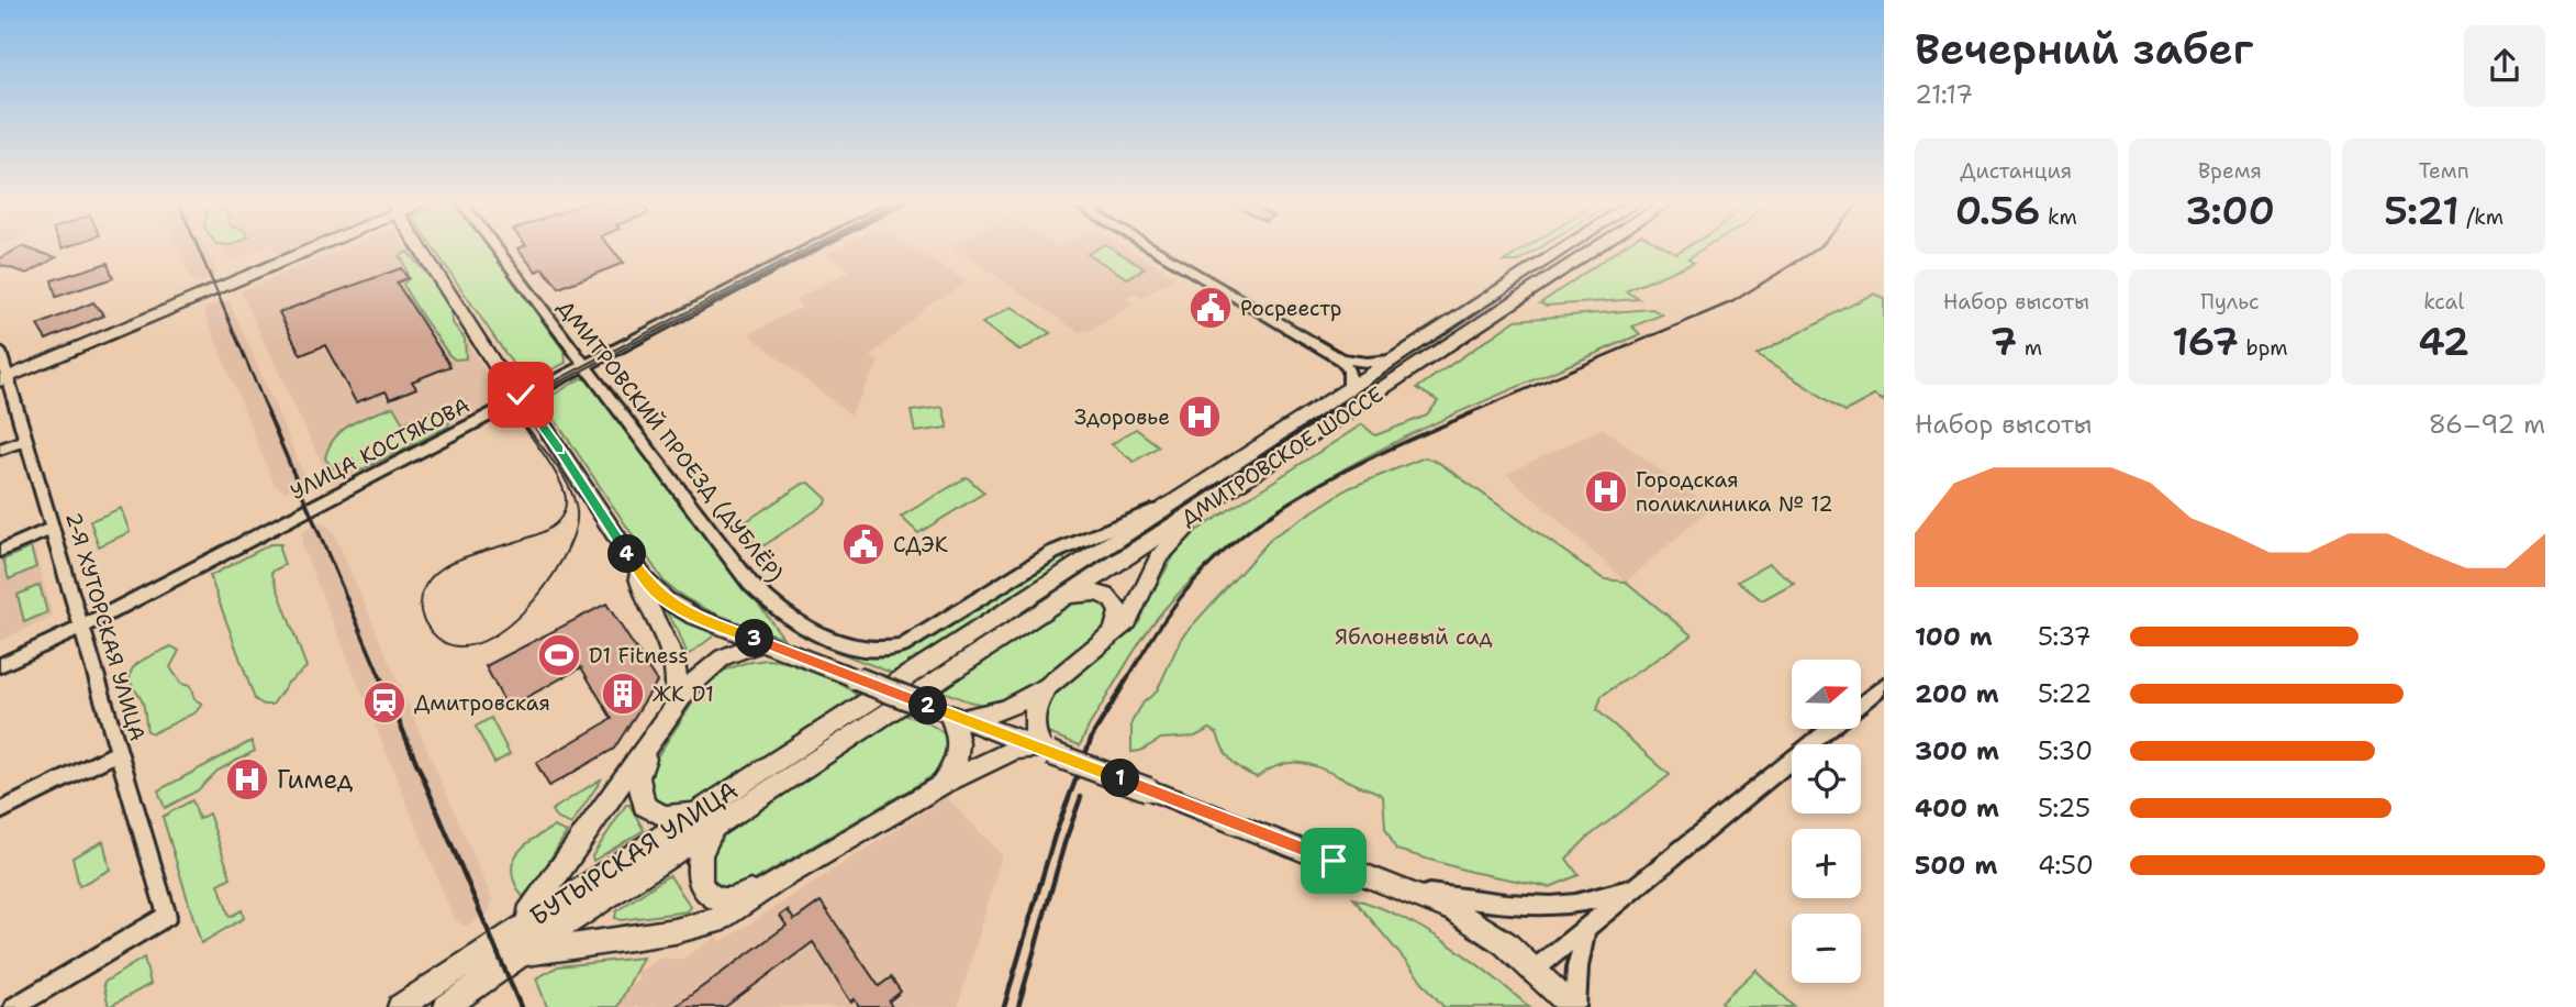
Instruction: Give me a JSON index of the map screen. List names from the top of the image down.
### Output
{
  "streets": {
    "main road": ["ДМИТРОВСКОЕ ШОССЕ", "БУТЫРСКАЯ УЛИЦА"],
    "street": ["ДМИТРОВСКИЙ ПРОЕЗД (ДУБЛЁР)", "УЛИЦА КОСТЯКОВА", "2-Я ХУТОРСКАЯ УЛИЦА"]
  },
  "crossings": [
    ["ДМИТРОВСКИЙ ПРОЕЗД (ДУБЛЁР)", "УЛИЦА КОСТЯКОВА"],
    ["ДМИТРОВСКИЙ ПРОЕЗД (ДУБЛЁР)", "ДМИТРОВСКОЕ ШОССЕ"],
    ["УЛИЦА КОСТЯКОВА", "2-Я ХУТОРСКАЯ УЛИЦА"],
    ["ДМИТРОВСКОЕ ШОССЕ", "БУТЫРСКАЯ УЛИЦА"]
  ],
  "parks": ["Яблоневый сад"],
  "places": {
    "public building": ["Росреестр", "СДЭК"],
    "hospital": ["Здоровье", "Городская поликлиника № 12", "Гимед"],
    "sports": ["D1 Fitness"],
    "building": ["ЖК D1"],
    "station": ["Дмитровская"]
  },
  "north": "right",
  "page": {
    "heading": ["Вечерний забег", "21:17"],
    "stats": [
      ["Дистанция", "0.56 km"],
      ["Время", "3:00"],
      ["Темп", "5:21 /km"],
      ["Набор высоты", "7 m"],
      ["Пульс", "167 bpm"],
      ["kcal", "42"]
    ],
    "chart": ["Набор высоты", "86–92 m"],
    "pins": [
      "4",
      "3",
      "2",
      "1"
    ],
    "list": [
      {
        "name": "100 m",
        "note": "5:37"
      },
      {
        "name": "200 m",
        "note": "5:22"
      },
      {
        "name": "300 m",
        "note": "5:30"
      },
      {
        "name": "400 m",
        "note": "5:25"
      },
      {
        "name": "500 m",
        "note": "4:50"
      }
    ],
    "map_buttons": ["+", "−"]
  }
}
